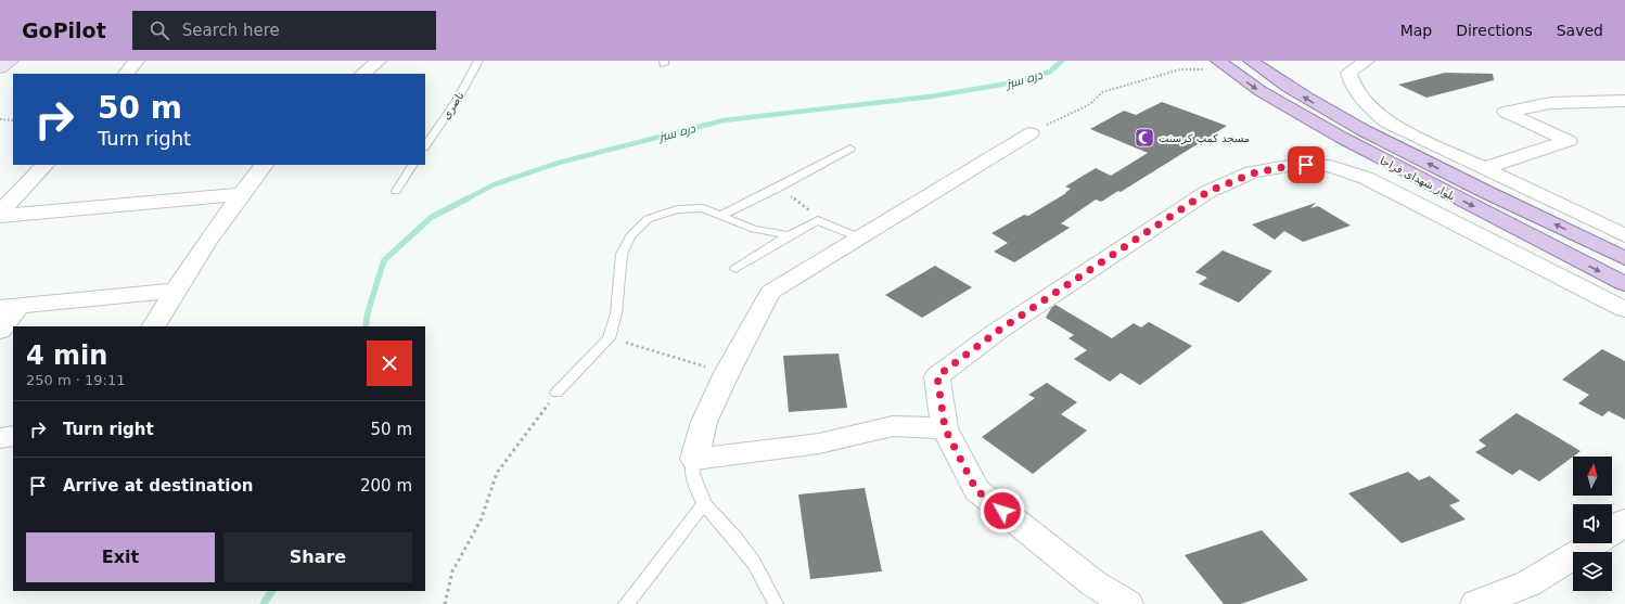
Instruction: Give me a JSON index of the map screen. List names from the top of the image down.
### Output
{
  "streets": {
    "main road": ["بلوار شهدای فراجا"],
    "lane": ["ناصری"]
  },
  "water": ["دره سبز"],
  "places": {
    "mosque": ["مسجد کمپ کرسنت"]
  },
  "north": "top",
  "page": {
    "header": "GoPilot",
    "search": "Search here",
    "nav": ["Map", "Directions", "Saved"],
    "turn": ["50 m", "Turn right"],
    "heading": ["4 min", "250 m · 19:11"],
    "list": [
      {
        "name": "Turn right",
        "value": "50 m"
      },
      {
        "name": "Arrive at destination",
        "value": "200 m"
      }
    ],
    "buttons": ["Exit", "Share"]
  }
}
